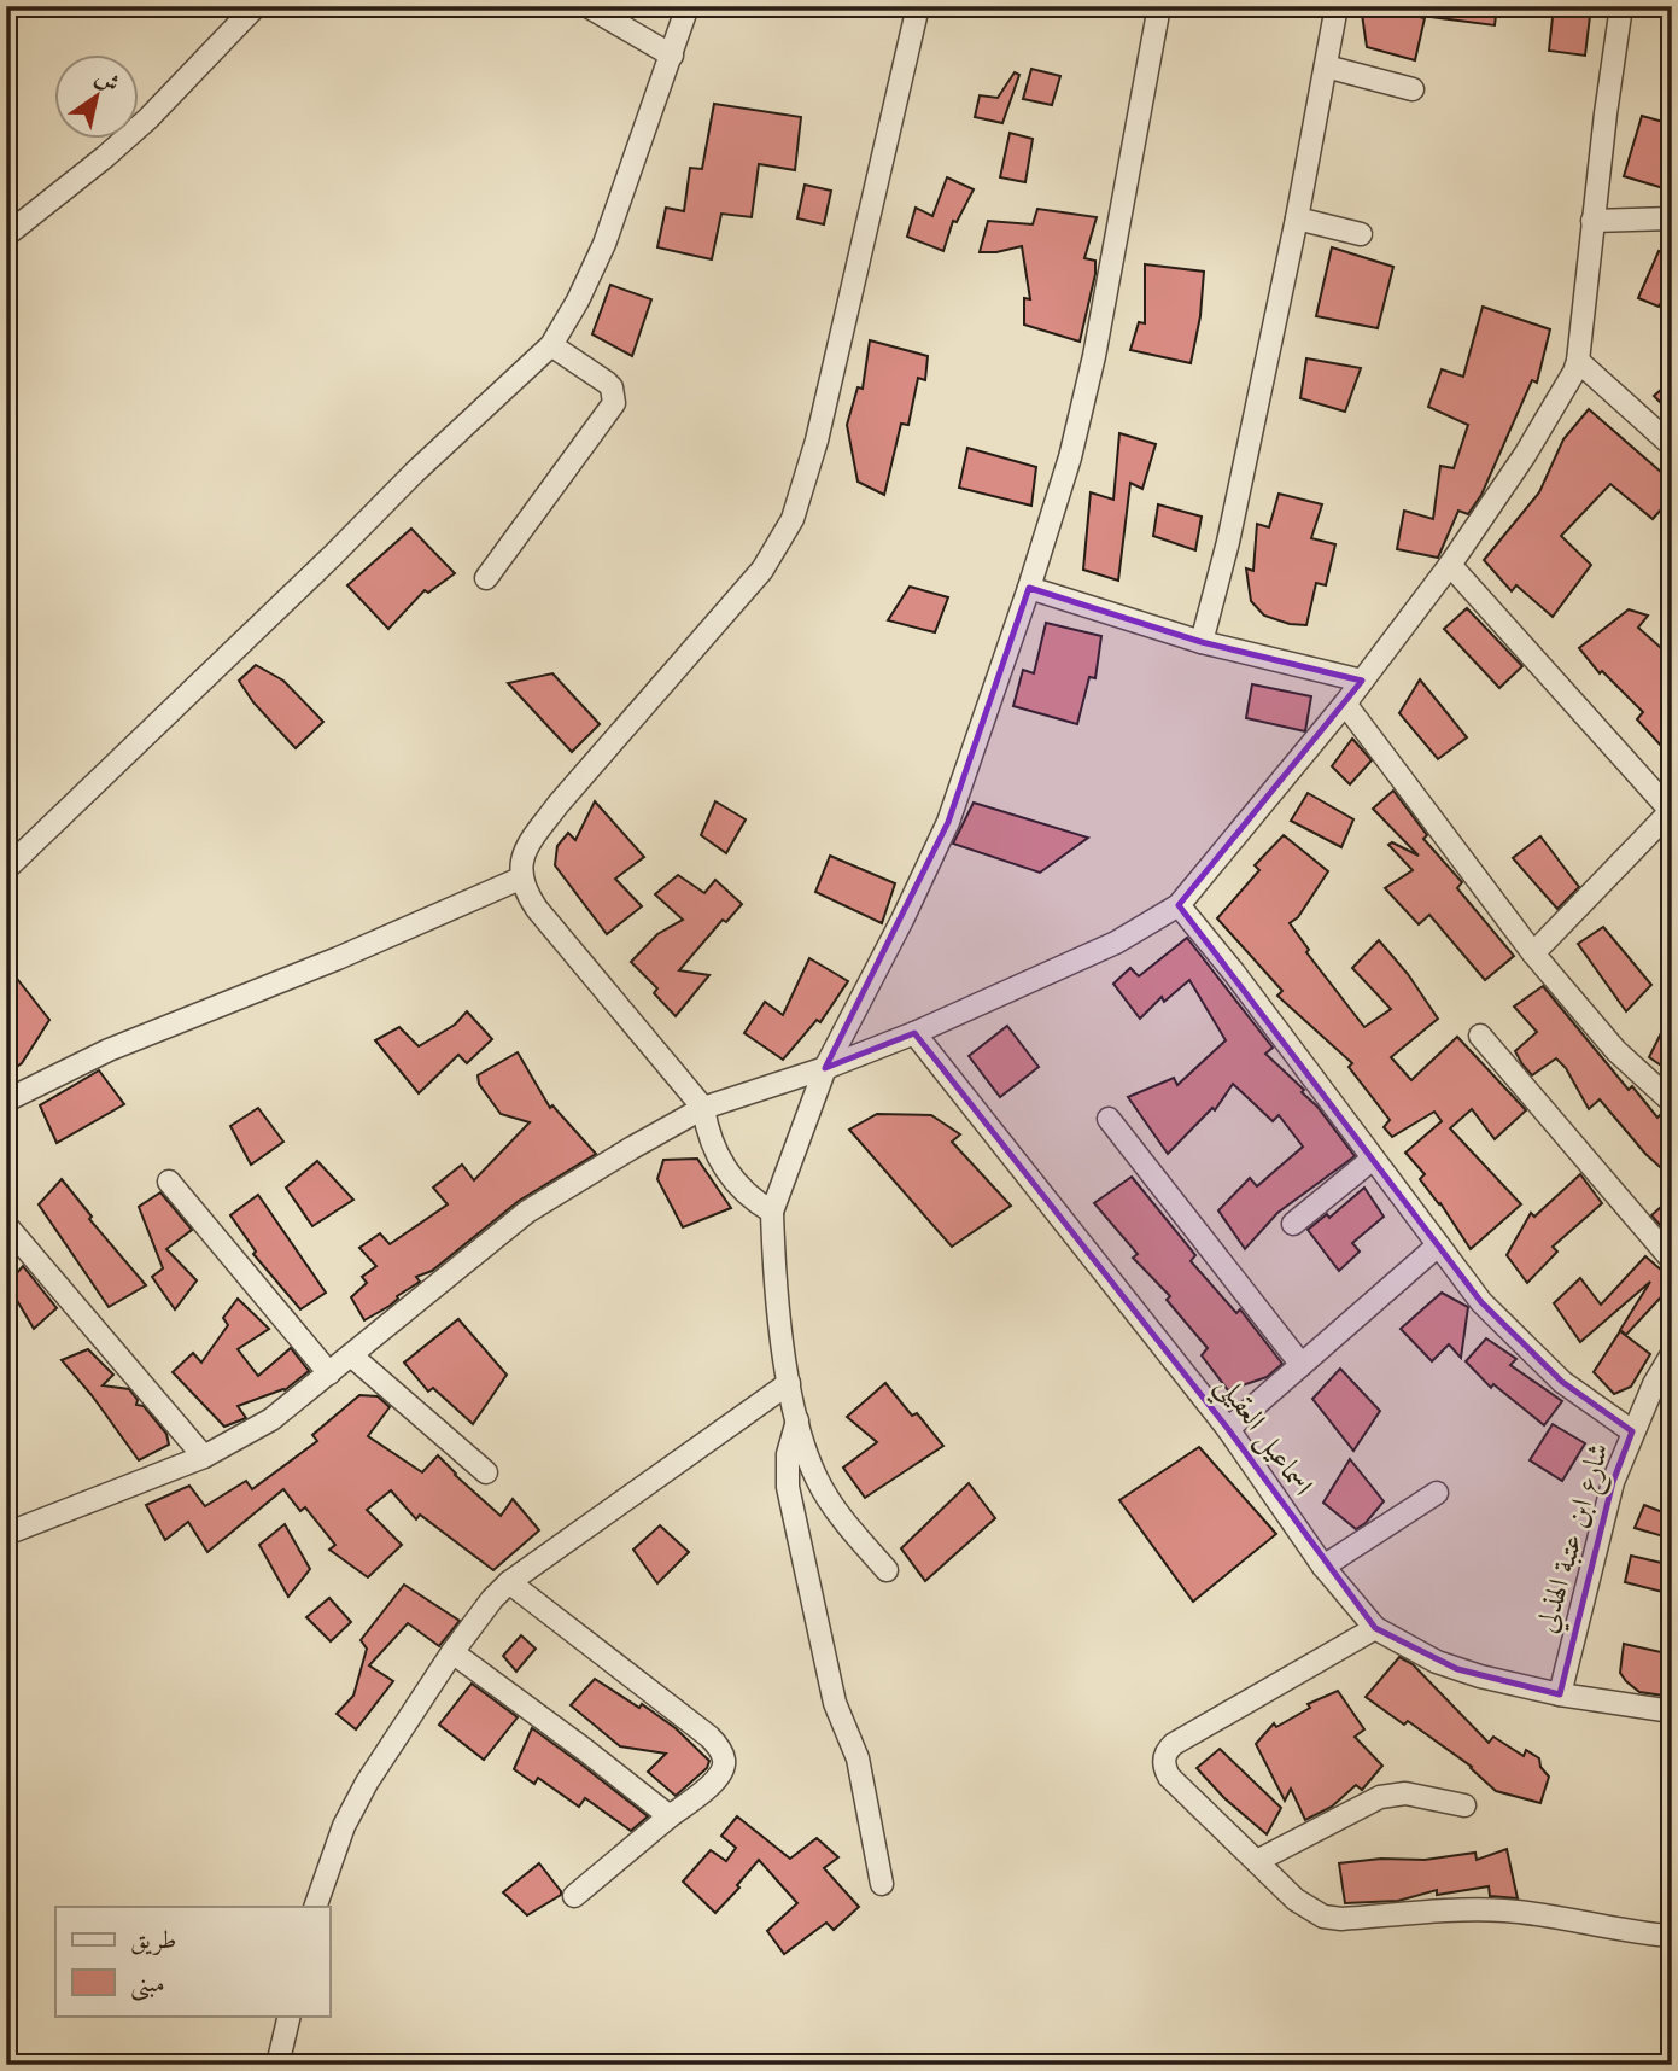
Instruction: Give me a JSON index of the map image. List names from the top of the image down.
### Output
{
  "streets": {
    "street": ["اسماعيل العقيلي", "شارع ابن عتبة الهذلي"]
  },
  "crossings": [
    ["اسماعيل العقيلي", "شارع ابن عتبة الهذلي"]
  ],
  "legend": ["طريق", "مبنى"],
  "north": "top right"
}
